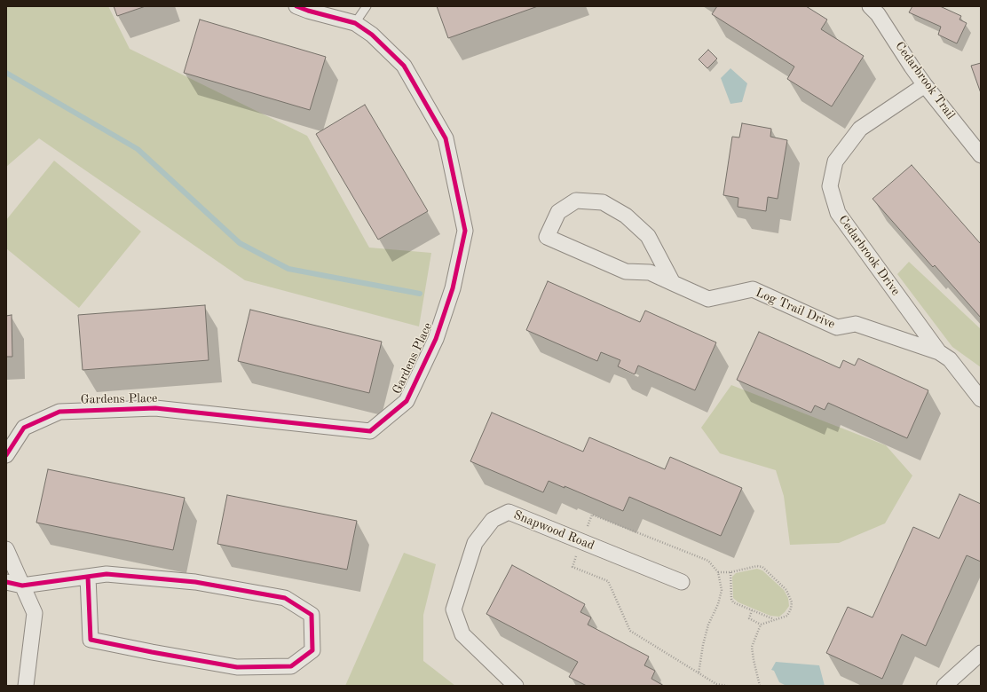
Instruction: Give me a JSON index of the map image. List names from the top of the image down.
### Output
{
  "streets": {
    "street": [
      "Cedarbrook Trail",
      "Cedarbrook Drive",
      "Log Trail Drive",
      "Gardens Place",
      "Snapwood Road"
    ]
  },
  "crossings": [
    ["Cedarbrook Trail", "Cedarbrook Drive"],
    ["Cedarbrook Drive", "Log Trail Drive"]
  ]
}
